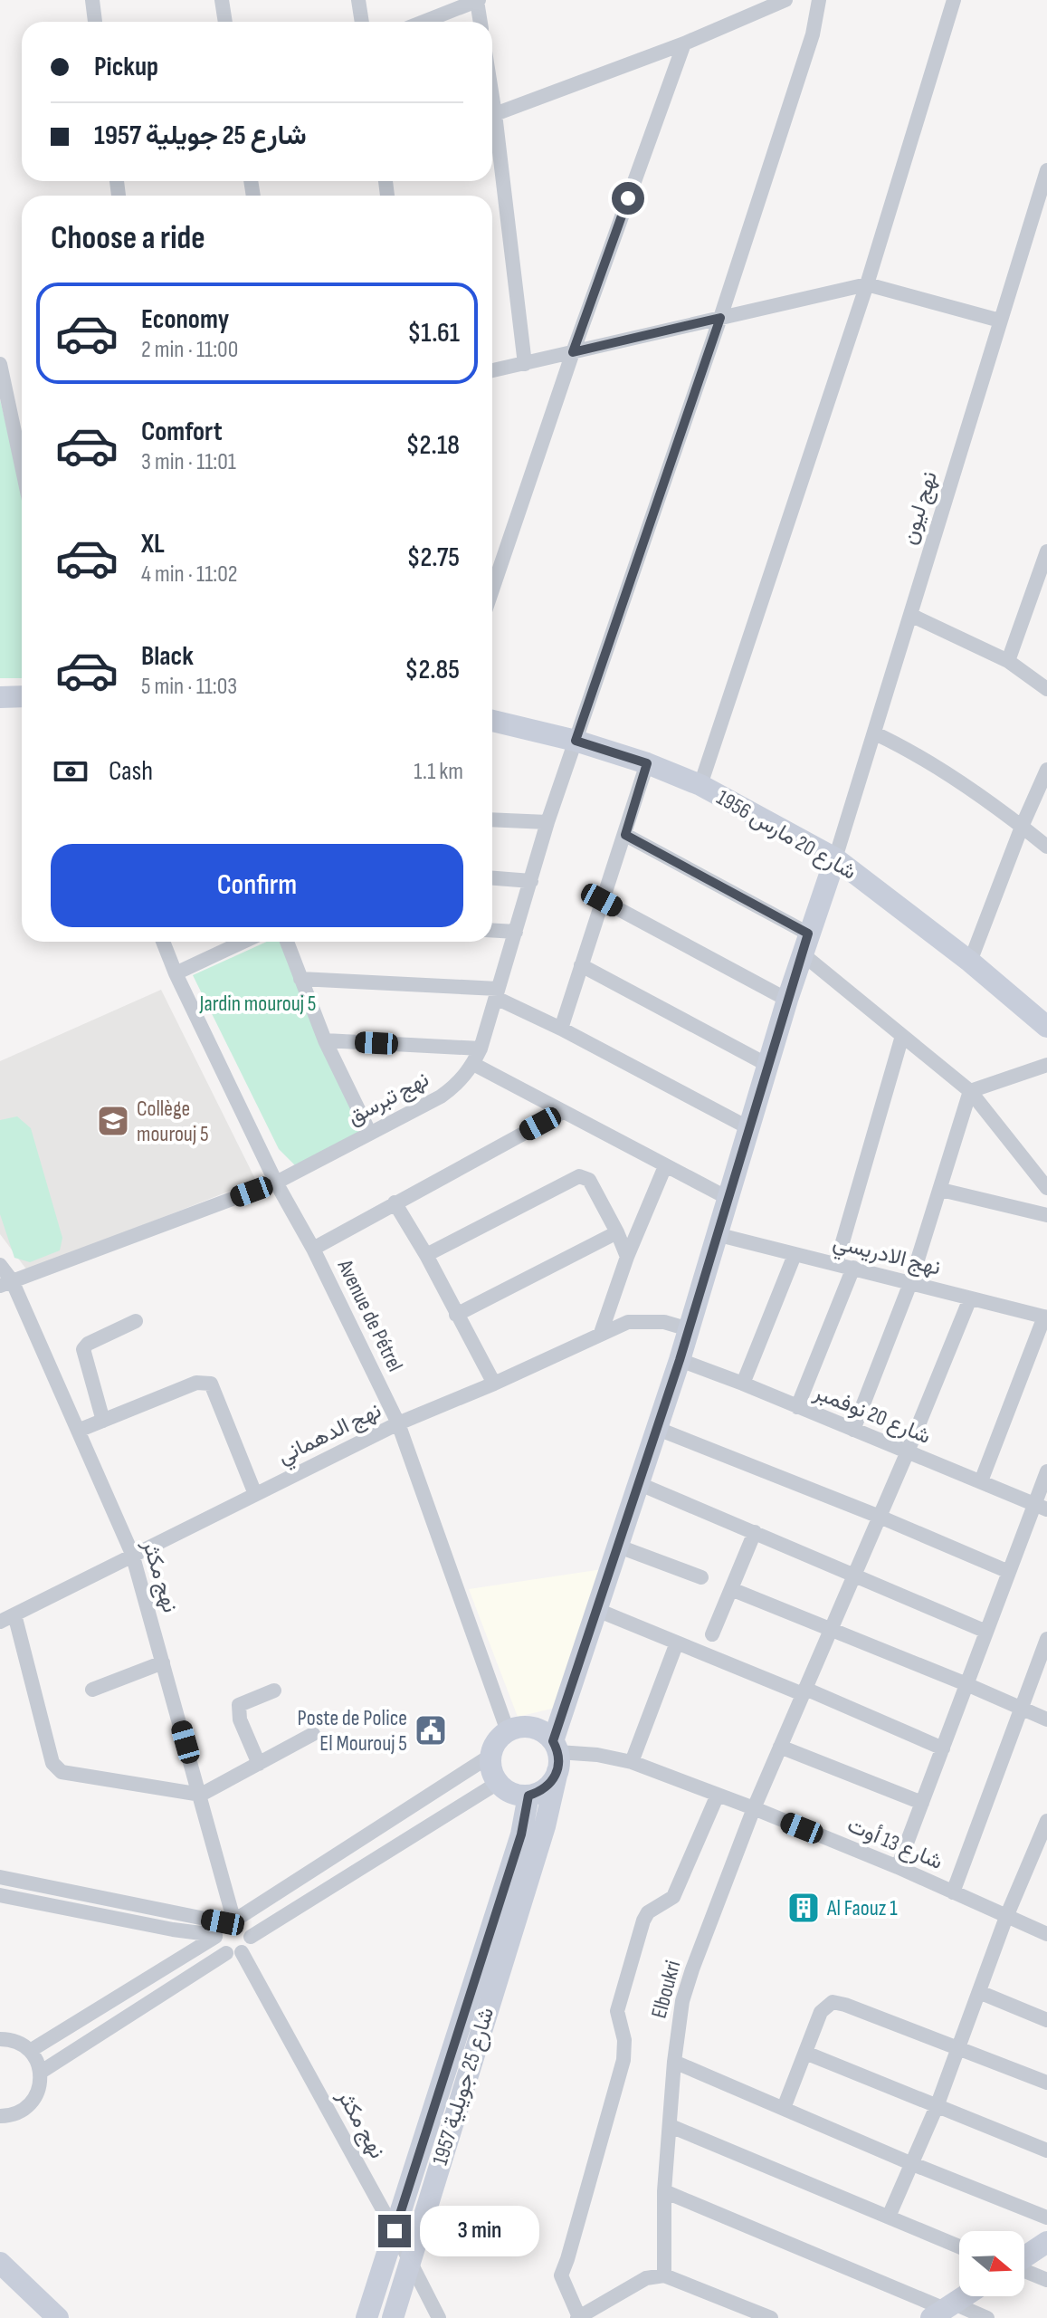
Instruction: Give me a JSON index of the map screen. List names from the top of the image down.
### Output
{
  "streets": {
    "street": [
      "نهج ليون",
      "شارع 20 مارس 1956",
      "نهج تبرسق",
      "نهج الادريسي",
      "Avenue de Pétrel",
      "شارع 20 نوفمبر",
      "نهج الدهماني",
      "نهج مكثر",
      "شارع 13 أوت",
      "Elboukri",
      "شارع 25 جويلية 1957"
    ]
  },
  "crossings": [
    ["نهج ليون", "شارع 20 مارس 1956"],
    ["نهج ليون", "شارع 25 جويلية 1957"],
    ["شارع 20 مارس 1956", "نهج تبرسق"],
    ["شارع 20 مارس 1956", "شارع 25 جويلية 1957"],
    ["نهج تبرسق", "Avenue de Pétrel"],
    ["نهج تبرسق", "نهج مكثر"],
    ["نهج الادريسي", "Elboukri"],
    ["نهج الادريسي", "شارع 25 جويلية 1957"],
    ["Avenue de Pétrel", "نهج الدهماني"],
    ["Avenue de Pétrel", "شارع 13 أوت"],
    ["Avenue de Pétrel", "شارع 25 جويلية 1957"],
    ["شارع 20 نوفمبر", "Elboukri"],
    ["شارع 20 نوفمبر", "شارع 25 جويلية 1957"],
    ["نهج الدهماني", "نهج مكثر"],
    ["نهج الدهماني", "شارع 25 جويلية 1957"],
    ["نهج مكثر", "شارع 25 جويلية 1957"],
    ["شارع 13 أوت", "Elboukri"],
    ["شارع 13 أوت", "شارع 25 جويلية 1957"]
  ],
  "parks": ["Jardin mourouj 5"],
  "places": {
    "school or university": ["Collège mourouj 5"],
    "public building": ["Poste de Police El Mourouj 5"],
    "building": ["Al Faouz 1"]
  },
  "north": "right",
  "page": {
    "banner": ["Pickup", "شارع 25 جويلية 1957"],
    "heading": "Choose a ride",
    "list": [
      {
        "name": "Economy",
        "note": "2 min · 11:00",
        "value": "$1.61"
      },
      {
        "name": "Comfort",
        "note": "3 min · 11:01",
        "value": "$2.18"
      },
      {
        "name": "XL",
        "note": "4 min · 11:02",
        "value": "$2.75"
      },
      {
        "name": "Black",
        "note": "5 min · 11:03",
        "value": "$2.85"
      }
    ],
    "pay": ["Cash", "1.1 km"],
    "buttons": "Confirm",
    "bubble": "3 min"
  }
}
